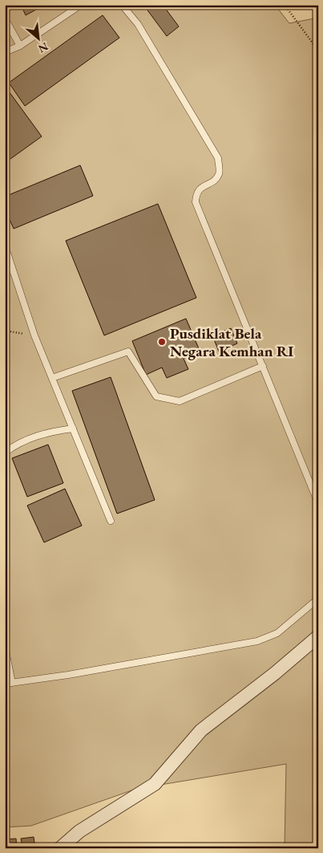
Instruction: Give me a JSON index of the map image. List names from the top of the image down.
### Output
{
  "places": ["Pusdiklat Bela Negara Kemhan RI"],
  "north": "bottom right"
}
